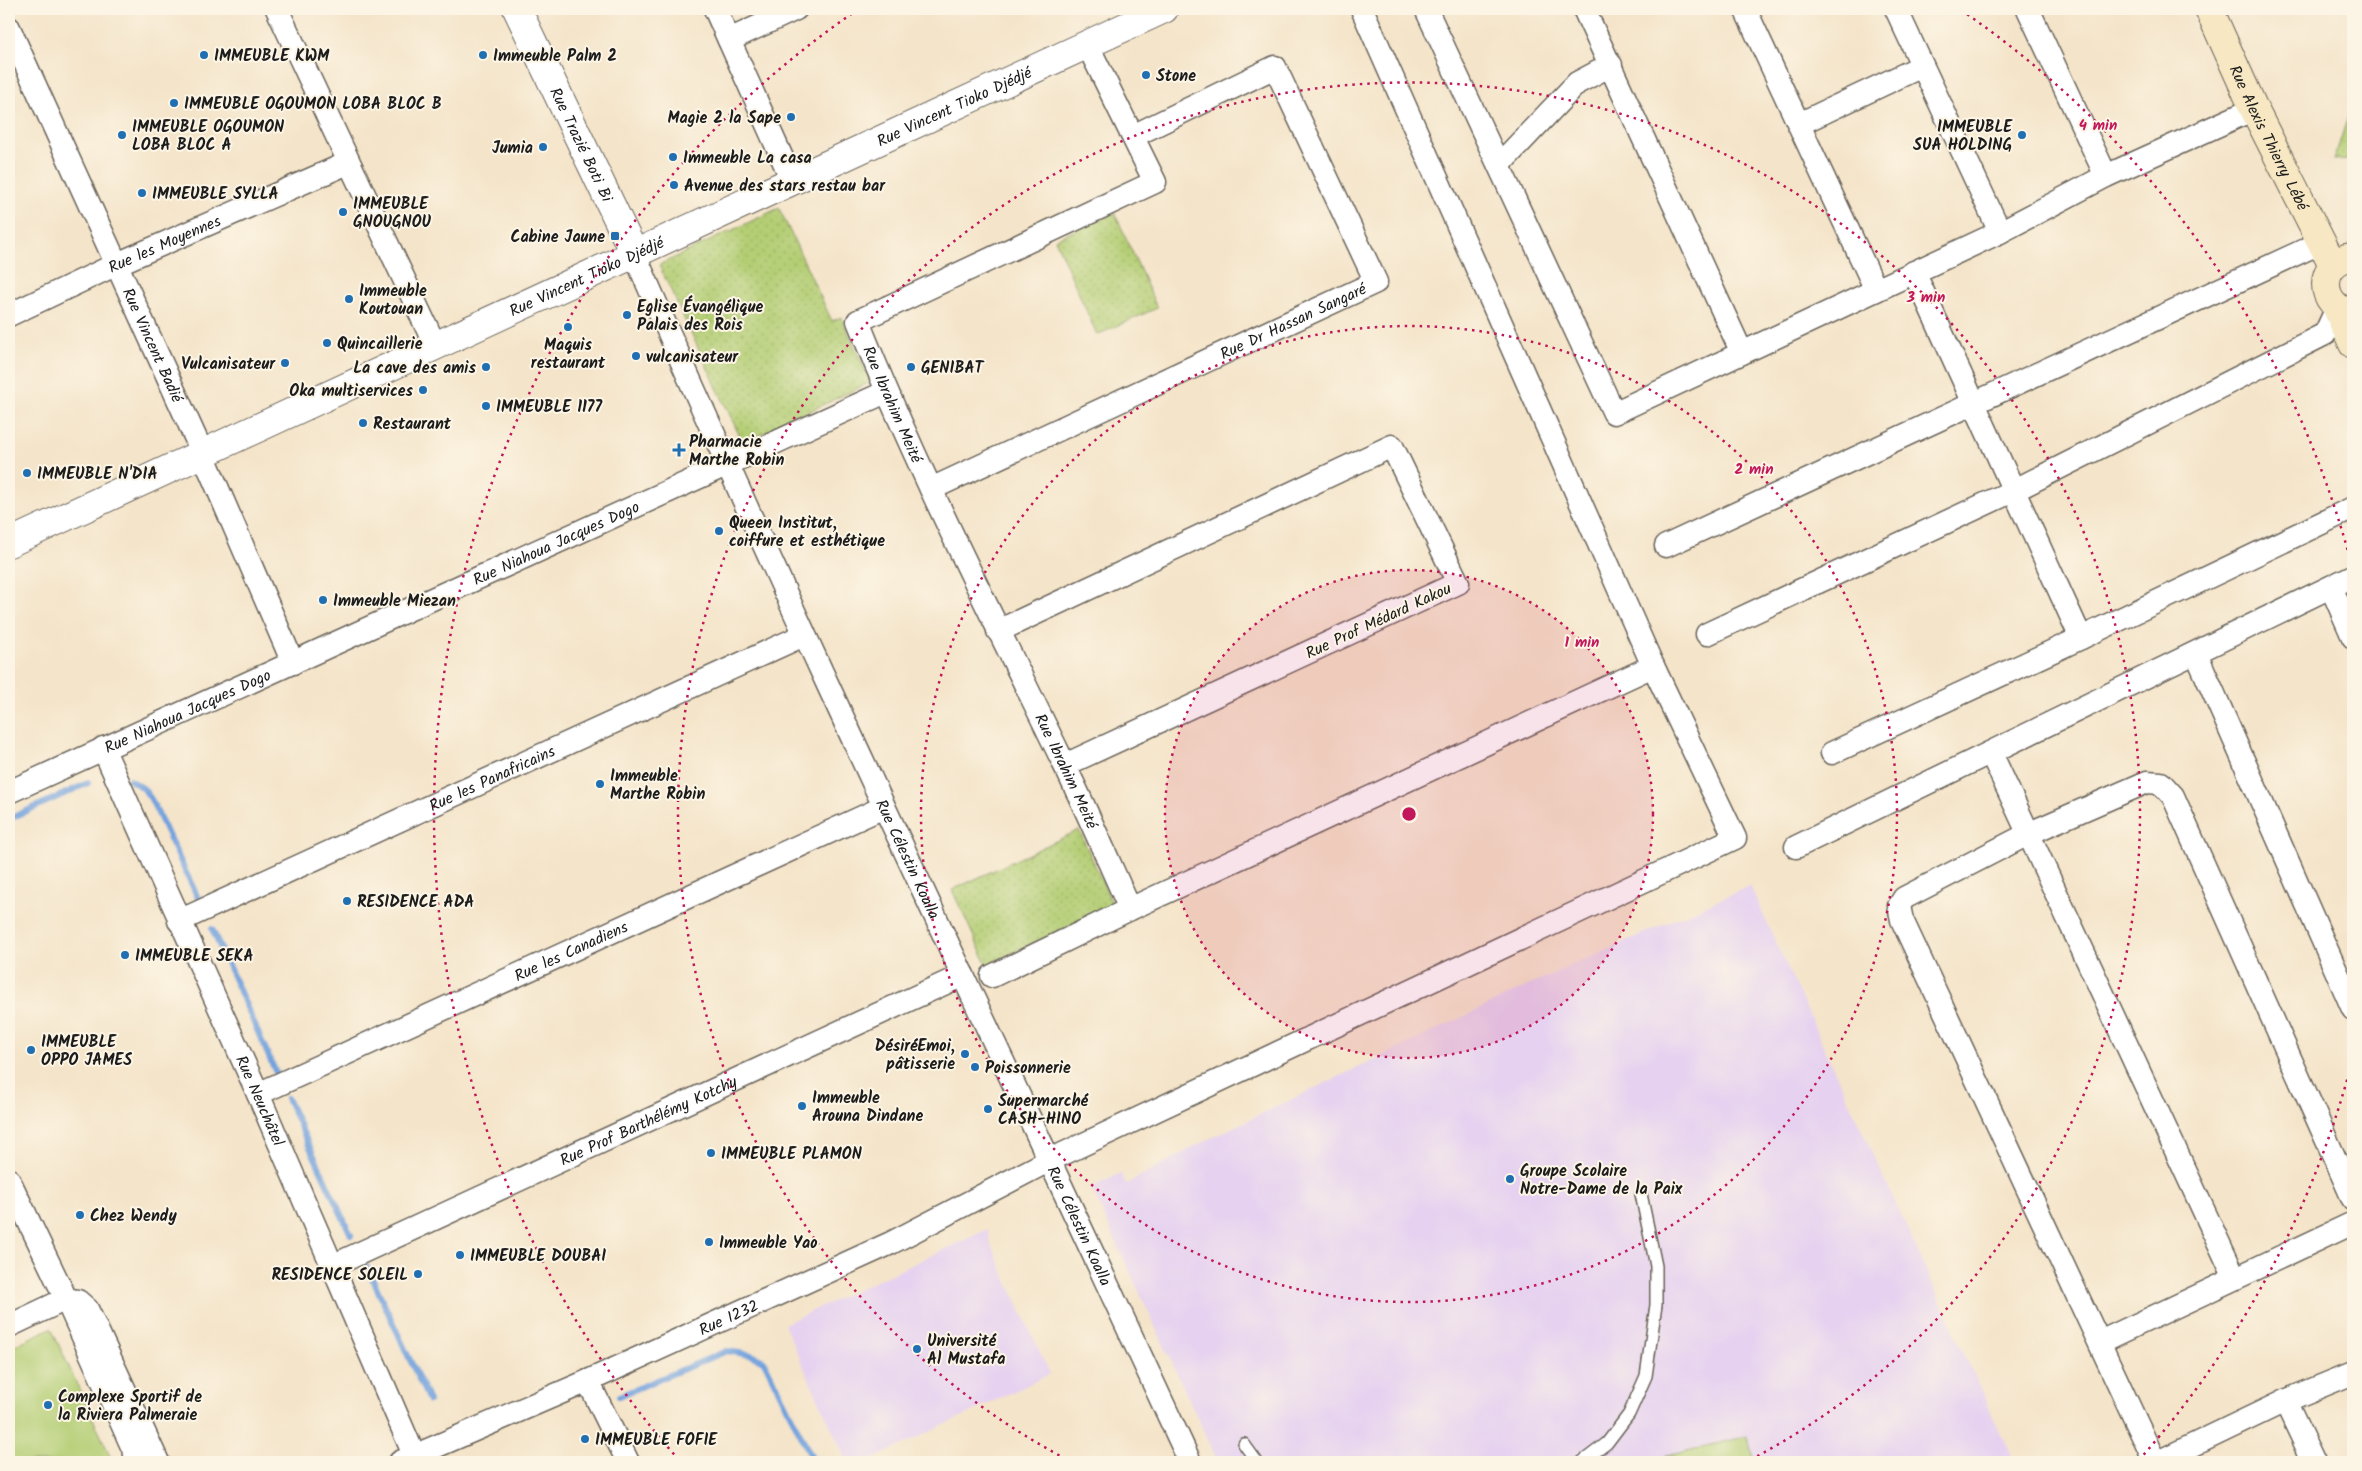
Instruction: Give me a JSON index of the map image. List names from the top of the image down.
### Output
{
  "streets": {
    "main road": ["Rue Alexis Thierry Lébé"],
    "street": [
      "Rue Vincent Tioko Djédjé",
      "Rue Trazié Boti Bi",
      "Rue les Moyennes",
      "Rue Dr Hassan Sangaré",
      "Rue Vincent Badié",
      "Rue Ibrahim Meité",
      "Rue Niahoua Jacques Dogo",
      "Rue Prof Médard Kakou",
      "Rue les Panafricains",
      "Rue Célestin Koalla",
      "Rue les Canadiens",
      "Rue Neuchâtel",
      "Rue Prof Barthélémy Kotchy",
      "Rue I232"
    ]
  },
  "crossings": [
    ["Rue Vincent Tioko Djédjé", "Rue Trazié Boti Bi"],
    ["Rue Vincent Tioko Djédjé", "Rue Vincent Badié"],
    ["Rue Vincent Tioko Djédjé", "Rue Ibrahim Meité"],
    ["Rue Vincent Tioko Djédjé", "Rue Célestin Koalla"],
    ["Rue Trazié Boti Bi", "Rue Célestin Koalla"],
    ["Rue les Moyennes", "Rue Vincent Badié"],
    ["Rue Dr Hassan Sangaré", "Rue Ibrahim Meité"],
    ["Rue Vincent Badié", "Rue Niahoua Jacques Dogo"],
    ["Rue Ibrahim Meité", "Rue Niahoua Jacques Dogo"],
    ["Rue Ibrahim Meité", "Rue Prof Médard Kakou"],
    ["Rue Niahoua Jacques Dogo", "Rue Célestin Koalla"],
    ["Rue Niahoua Jacques Dogo", "Rue Neuchâtel"],
    ["Rue les Panafricains", "Rue Célestin Koalla"],
    ["Rue les Panafricains", "Rue Neuchâtel"],
    ["Rue Célestin Koalla", "Rue les Canadiens"],
    ["Rue Célestin Koalla", "Rue Prof Barthélémy Kotchy"],
    ["Rue Célestin Koalla", "Rue I232"],
    ["Rue les Canadiens", "Rue Neuchâtel"],
    ["Rue Neuchâtel", "Rue Prof Barthélémy Kotchy"],
    ["Rue Neuchâtel", "Rue I232"]
  ],
  "places": {
    "other": [
      "IMMEUBLE KWM",
      "Immeuble Palm 2",
      "Stone",
      "IMMEUBLE OGOUMON LOBA BLOC B",
      "Magie 2 la Sape",
      "IMMEUBLE OGOUMON LOBA BLOC A",
      "IMMEUBLE SUA HOLDING",
      "Jumia",
      "Immeuble La casa",
      "Avenue des stars restau bar",
      "IMMEUBLE SYLLA",
      "IMMEUBLE GNOUGNOU",
      "Immeuble Koutouan",
      "Eglise Évangélique Palais des Rois",
      "Maquis restaurant",
      "Quincaillerie",
      "vulcanisateur",
      "Vulcanisateur",
      "La cave des amis",
      "GENIBAT",
      "Oka multiservices",
      "IMMEUBLE 1177",
      "Restaurant",
      "IMMEUBLE N'DIA",
      "Queen Institut, coiffure et esthétique",
      "Immeuble Miezan",
      "Immeuble Marthe Robin",
      "RESIDENCE ADA",
      "IMMEUBLE SEKA",
      "IMMEUBLE OPPO JAMES",
      "DésiréEmoi, pâtisserie",
      "Poissonnerie",
      "Immeuble Arouna Dindane",
      "Supermarché CASH-HINO",
      "IMMEUBLE PLAMON",
      "Groupe Scolaire Notre-Dame de la Paix",
      "Chez Wendy",
      "Immeuble Yao",
      "IMMEUBLE DOUBAI",
      "RESIDENCE SOLEIL",
      "Université Al Mustafa",
      "Complexe Sportif de la Riviera Palmeraie",
      "IMMEUBLE FOFIE"
    ],
    "transit": ["Cabine Jaune"],
    "health": ["Pharmacie Marthe Robin"]
  },
  "rings": [
    "4 min",
    "3 min",
    "2 min",
    "1 min"
  ]
}
